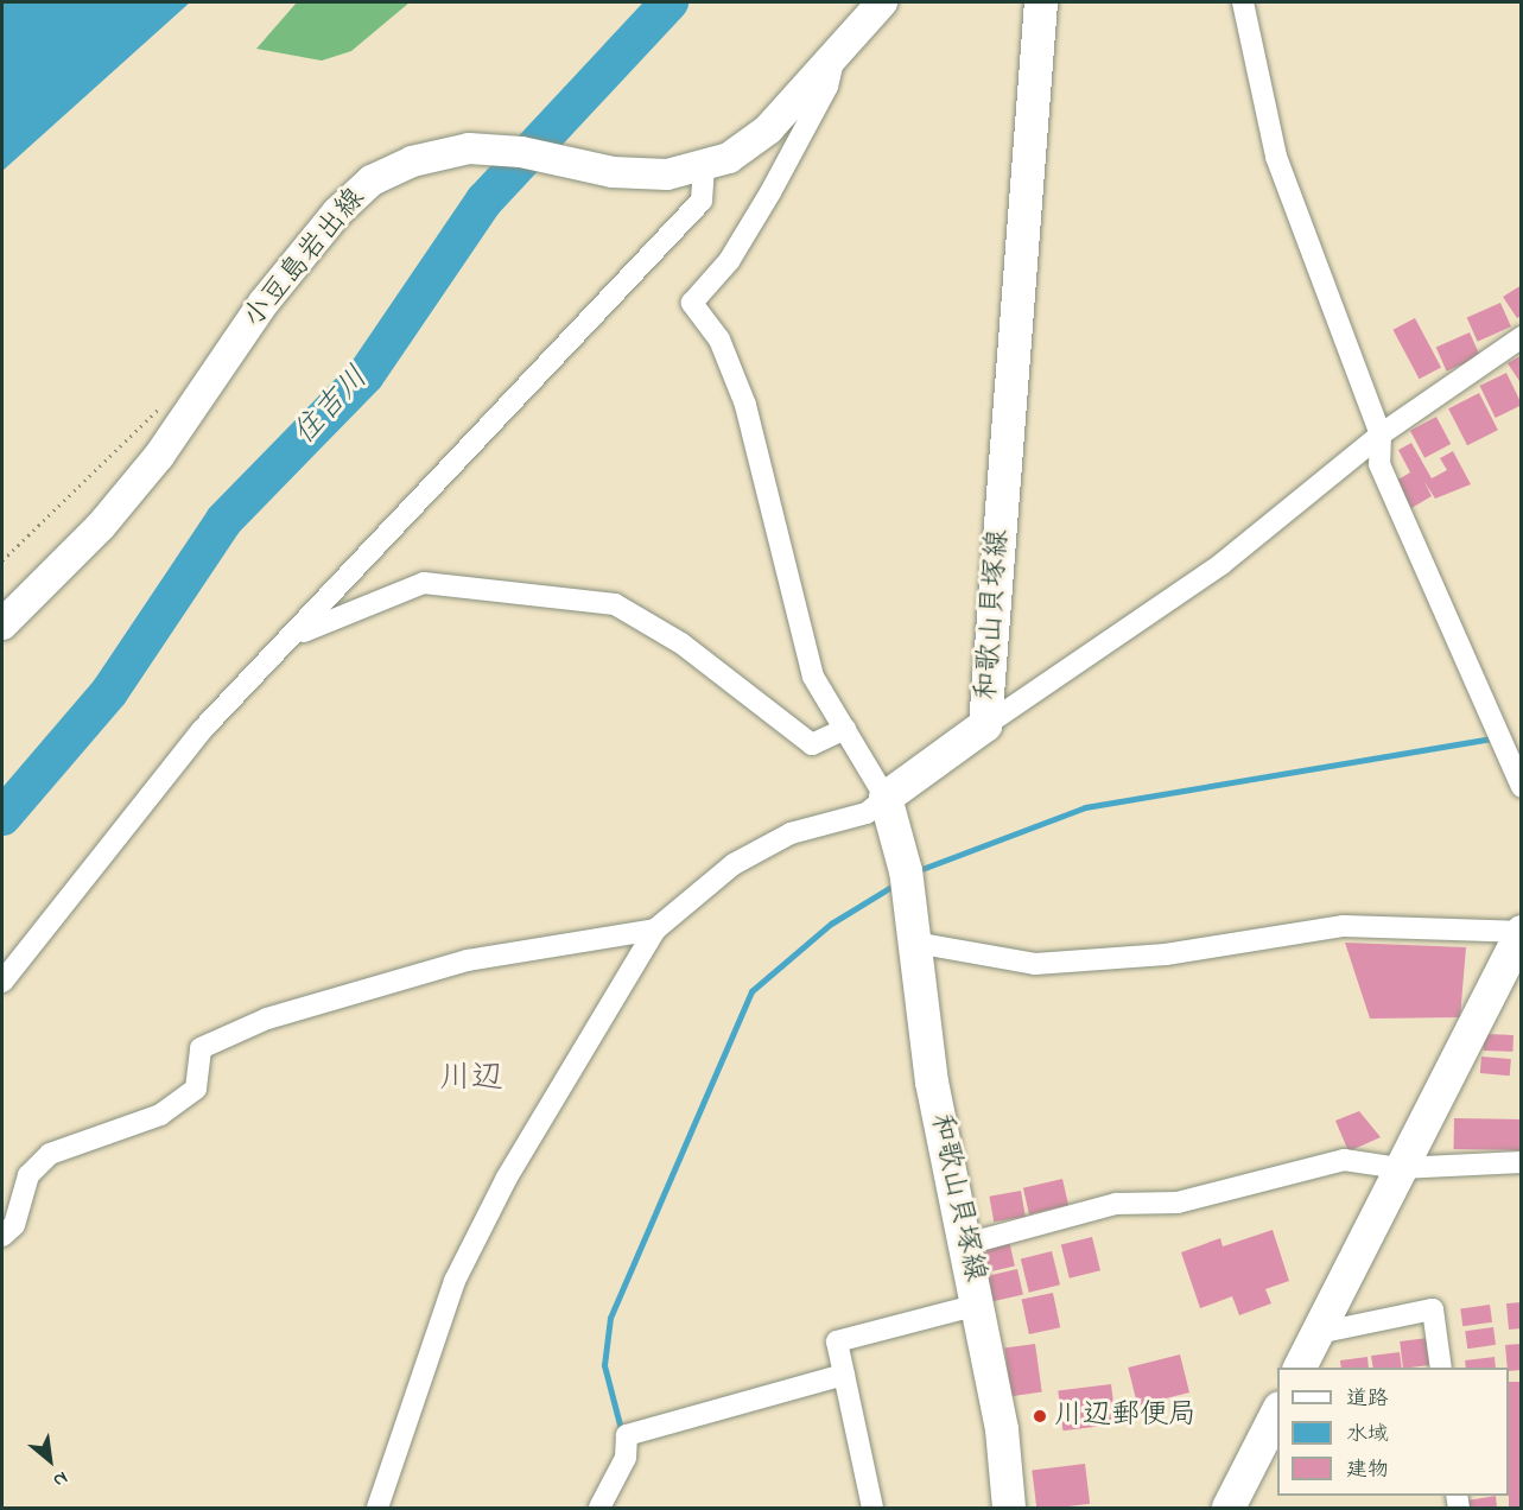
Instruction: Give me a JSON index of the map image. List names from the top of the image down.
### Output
{
  "streets": {
    "main road": ["小豆島岩出線", "和歌山貝塚線"]
  },
  "districts": ["川辺"],
  "water": ["住吉川"],
  "places": ["川辺郵便局"],
  "legend": ["道路", "水域", "建物"],
  "north": "bottom right"
}
